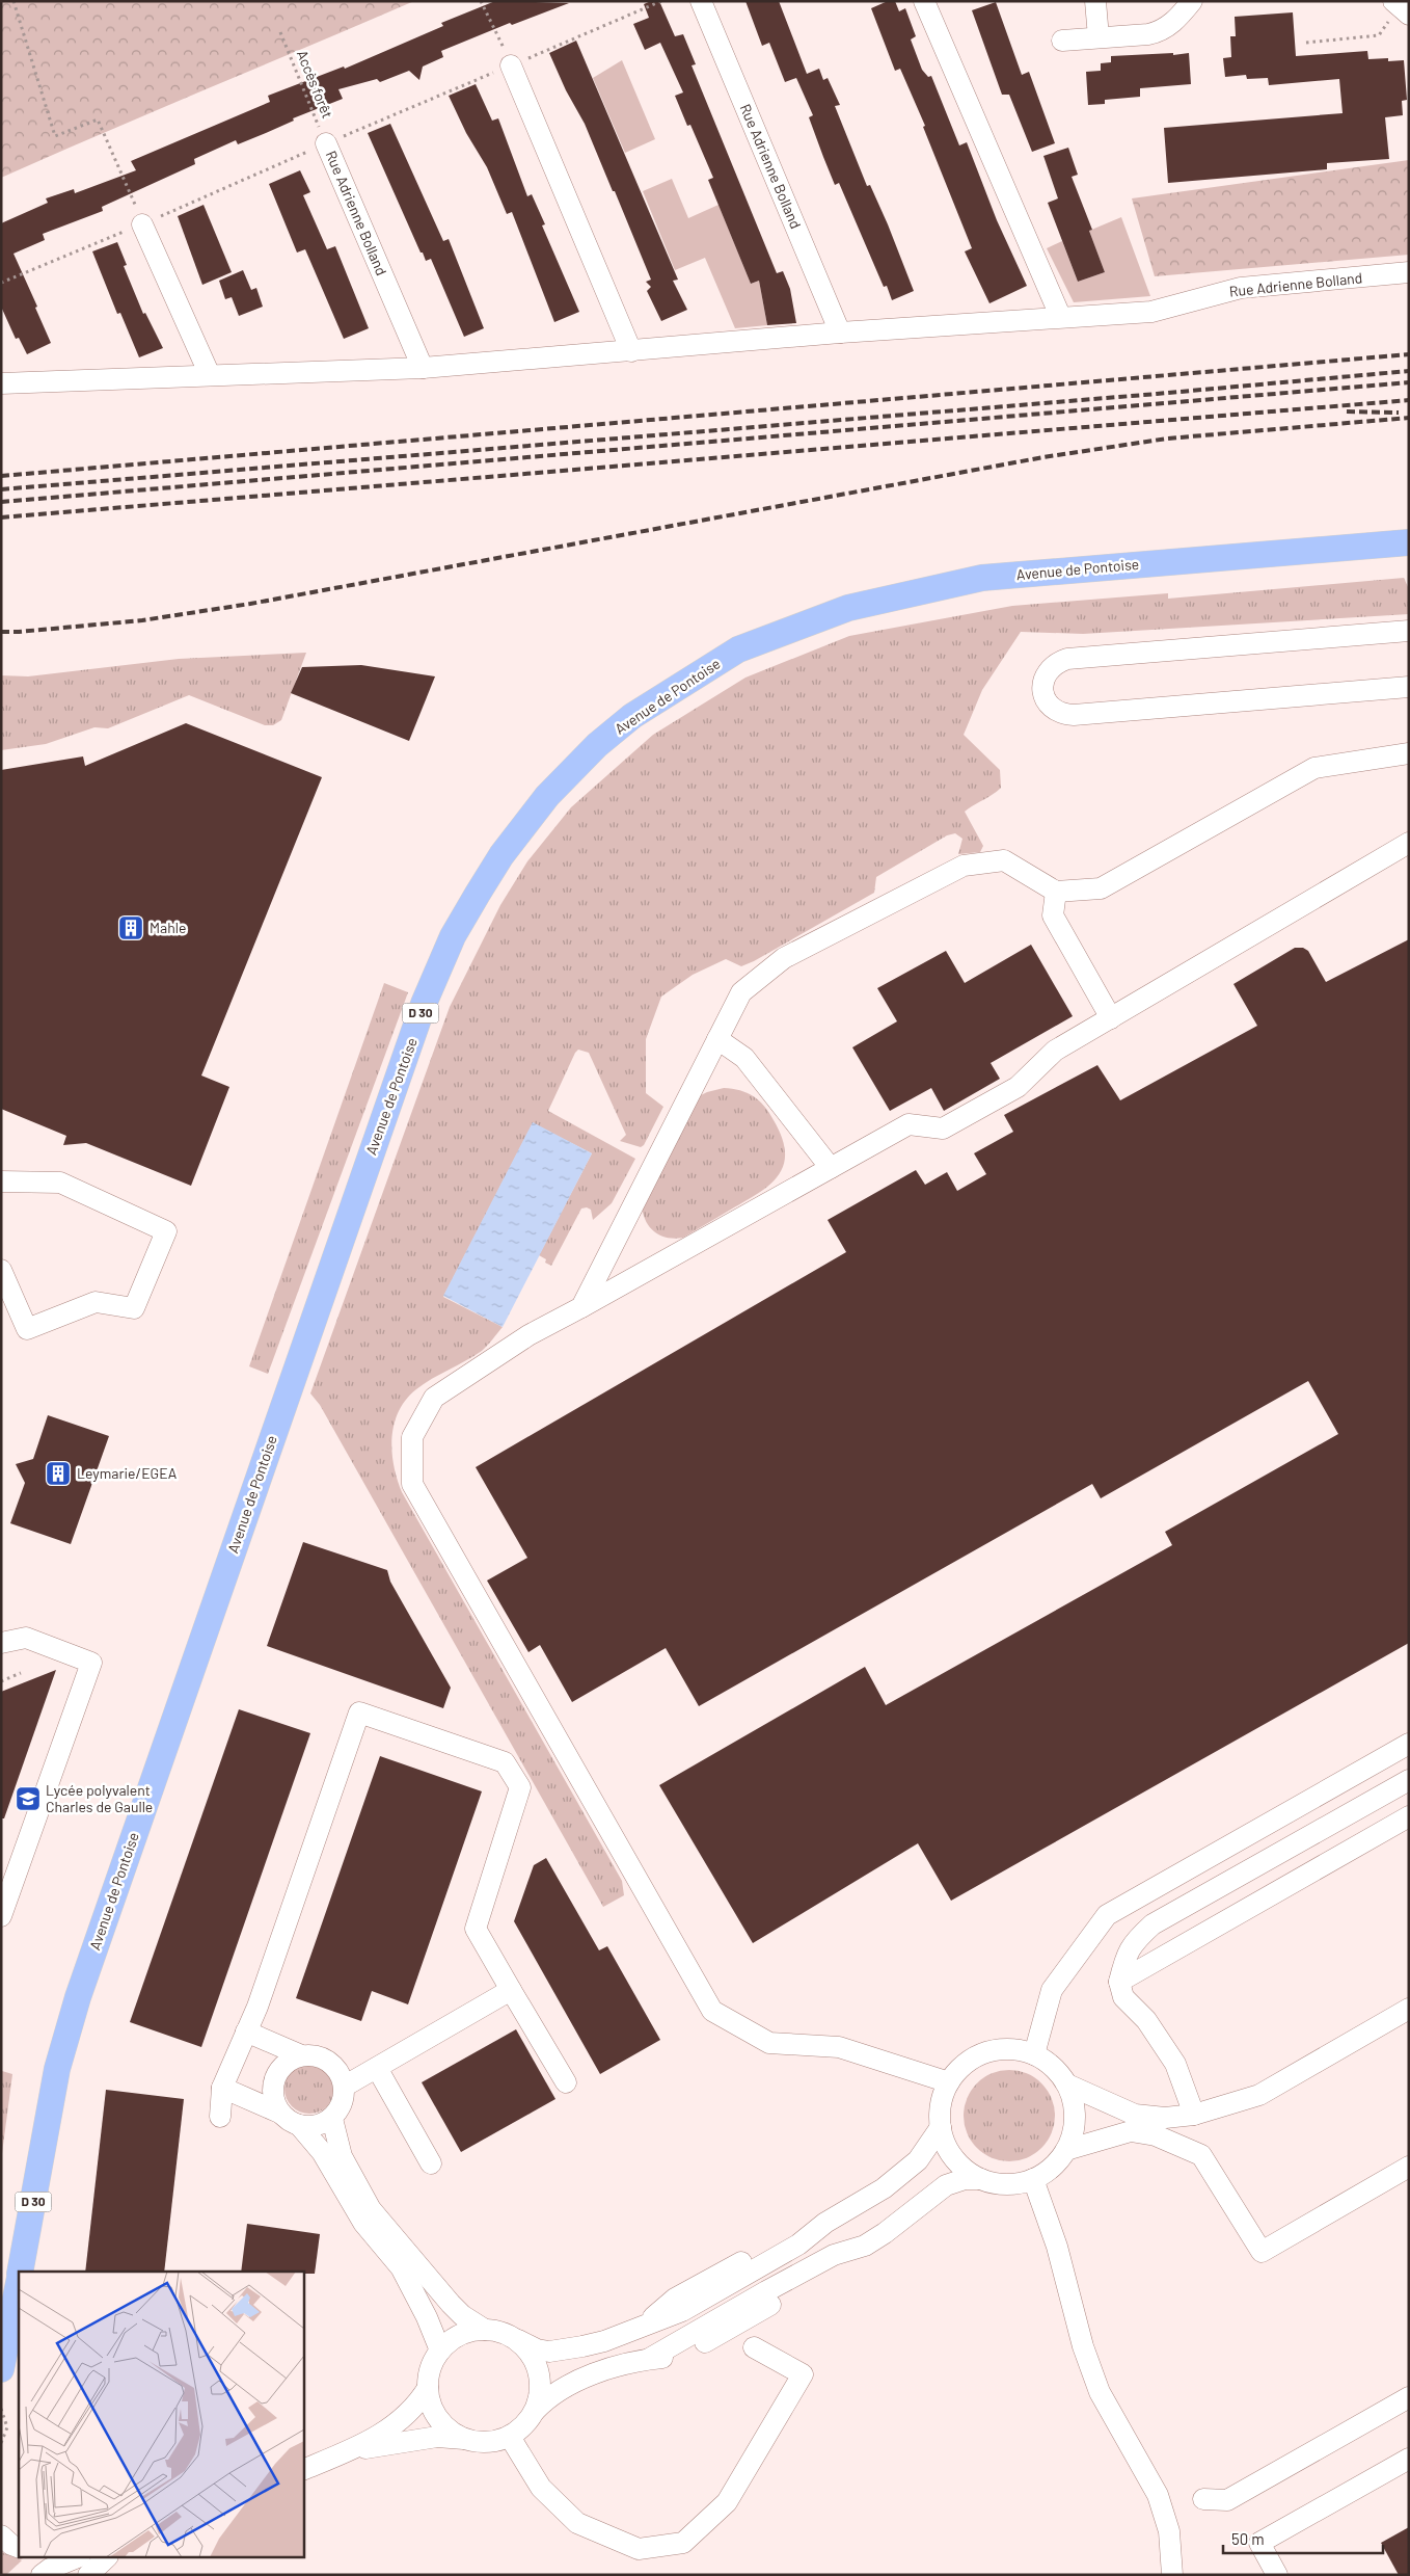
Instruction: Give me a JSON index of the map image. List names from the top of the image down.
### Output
{
  "streets": {
    "main road": ["Avenue de Pontoise", "D 30"],
    "street": ["Rue Adrienne Bolland"],
    "path": ["Accès forêt"]
  },
  "crossings": [
    ["Accès forêt", "Rue Adrienne Bolland"]
  ],
  "places": {
    "building": ["Mahle", "Leymarie/EGEA"],
    "school or university": ["Lycée polyvalent Charles de Gaulle"]
  },
  "scale_bar": "50 m"
}
